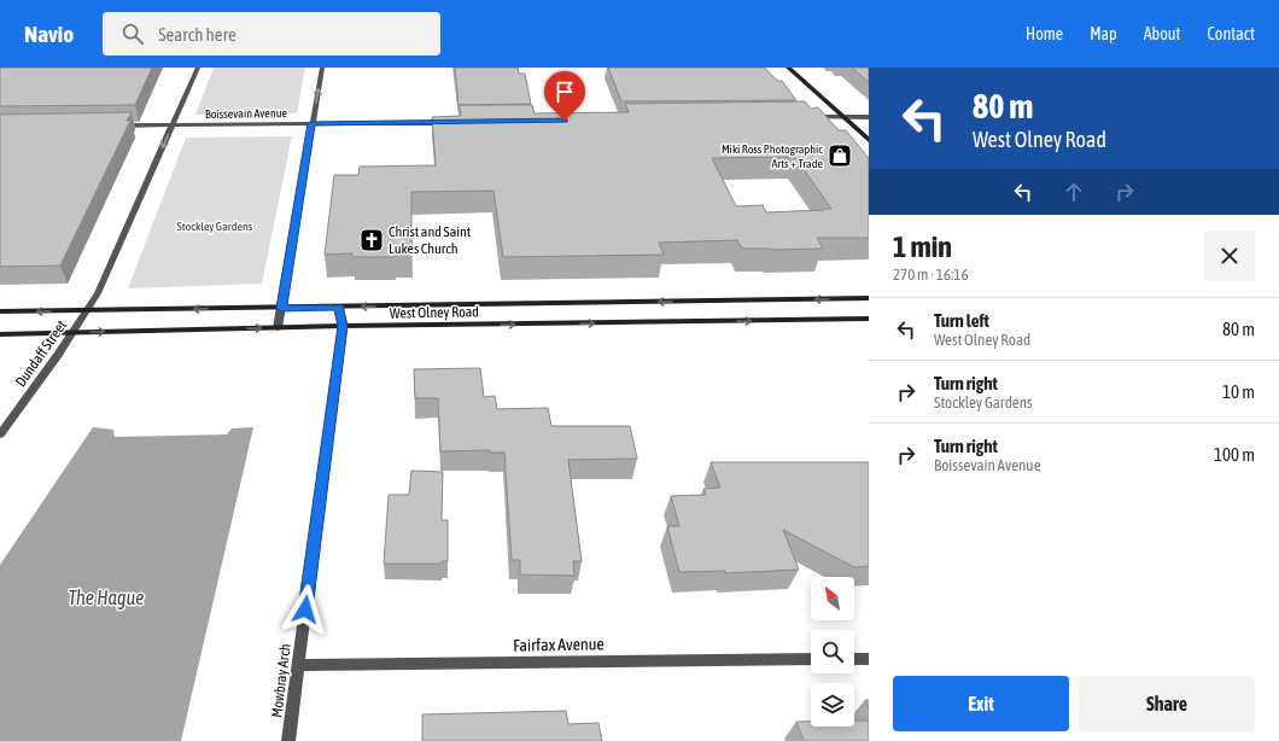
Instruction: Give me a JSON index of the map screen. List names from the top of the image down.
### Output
{
  "streets": {
    "street": [
      "Boissevain Avenue",
      "West Olney Road",
      "Dundaff Street",
      "Fairfax Avenue",
      "Mowbray Arch"
    ]
  },
  "crossings": [
    ["West Olney Road", "Dundaff Street"],
    ["West Olney Road", "Mowbray Arch"],
    ["Fairfax Avenue", "Mowbray Arch"]
  ],
  "water": ["The Hague"],
  "parks": ["Stockley Gardens"],
  "places": {
    "shop": ["Miki Ross Photographic Arts + Trade"],
    "church": ["Christ and Saint Lukes Church"]
  },
  "north": "top left",
  "page": {
    "header": "Navio",
    "search": "Search here",
    "nav": [
      "Home",
      "Map",
      "About",
      "Contact"
    ],
    "turn": ["80 m", "West Olney Road"],
    "heading": ["1 min", "270 m · 16:16"],
    "list": [
      {
        "name": "Turn left",
        "note": "West Olney Road",
        "value": "80 m"
      },
      {
        "name": "Turn right",
        "note": "Stockley Gardens",
        "value": "10 m"
      },
      {
        "name": "Turn right",
        "note": "Boissevain Avenue",
        "value": "100 m"
      }
    ],
    "buttons": ["Exit", "Share"]
  }
}
